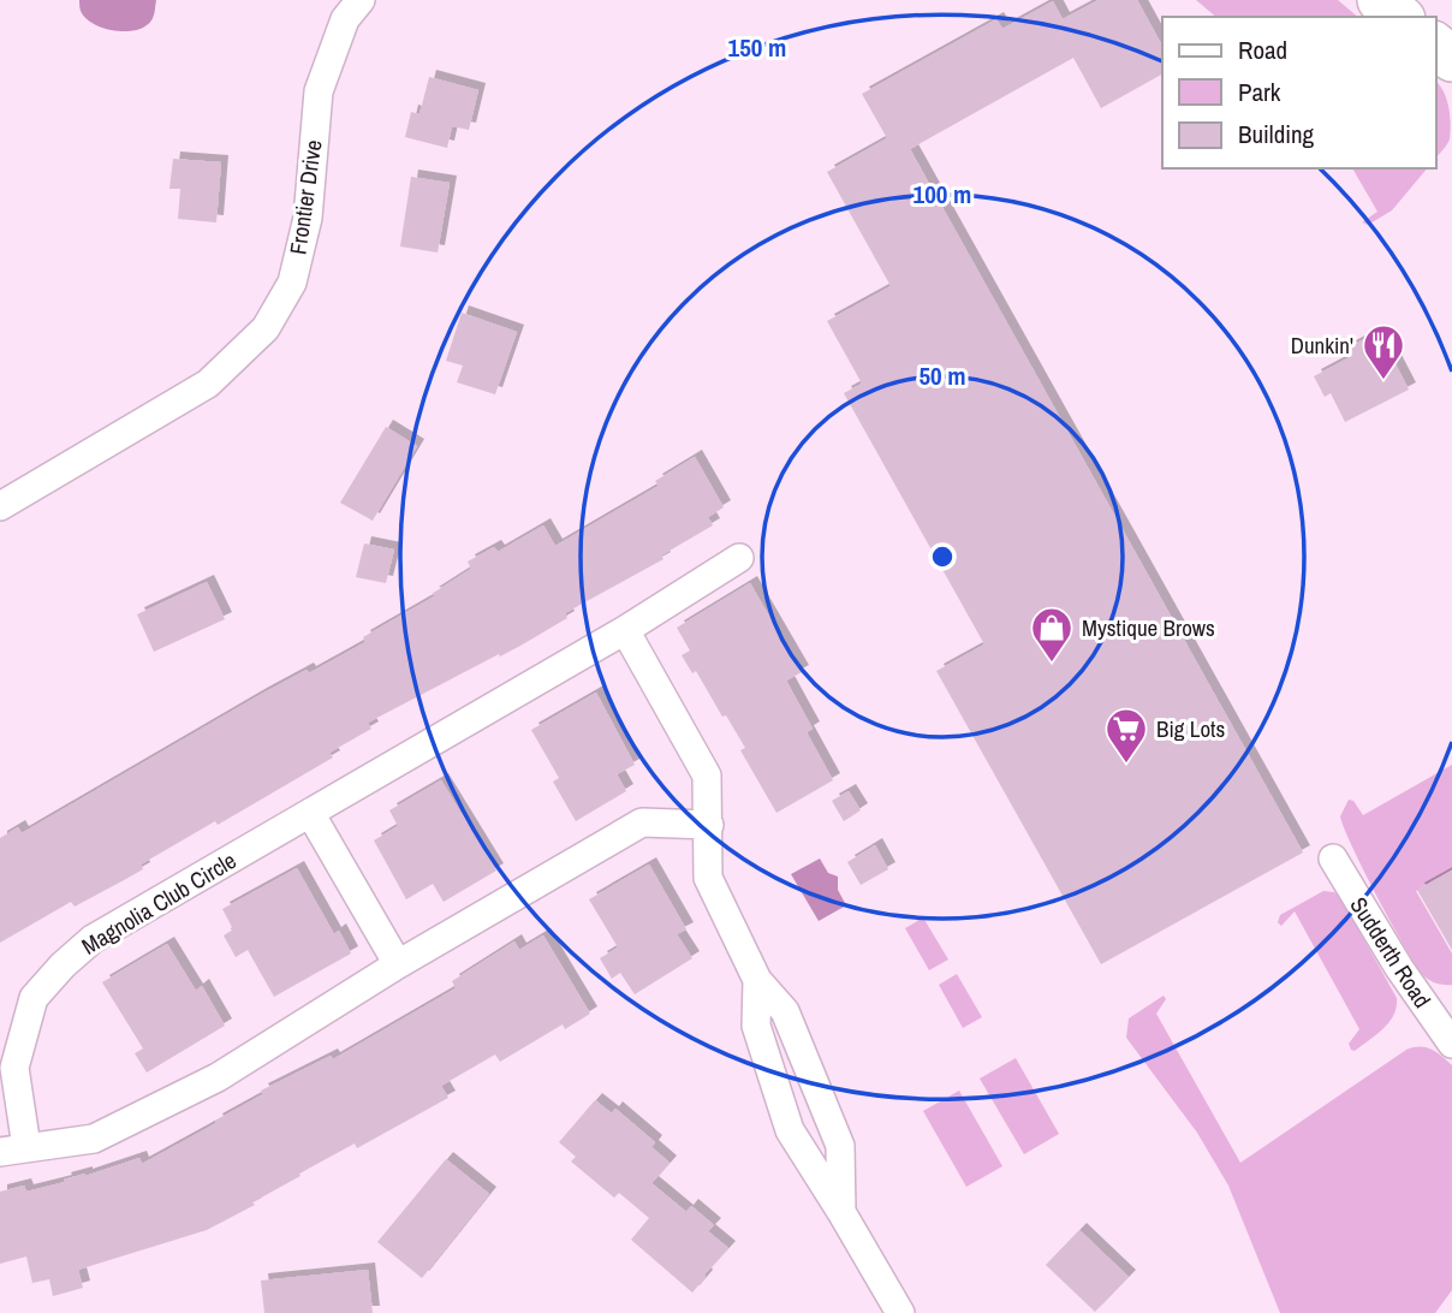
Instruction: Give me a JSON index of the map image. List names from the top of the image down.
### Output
{
  "streets": {
    "street": ["Frontier Drive", "Magnolia Club Circle", "Sudderth Road"]
  },
  "places": {
    "restaurant": ["Dunkin'"],
    "shop": ["Mystique Brows"],
    "supermarket": ["Big Lots"]
  },
  "legend": ["Road", "Park", "Building"],
  "rings": ["150 m", "100 m", "50 m"]
}
